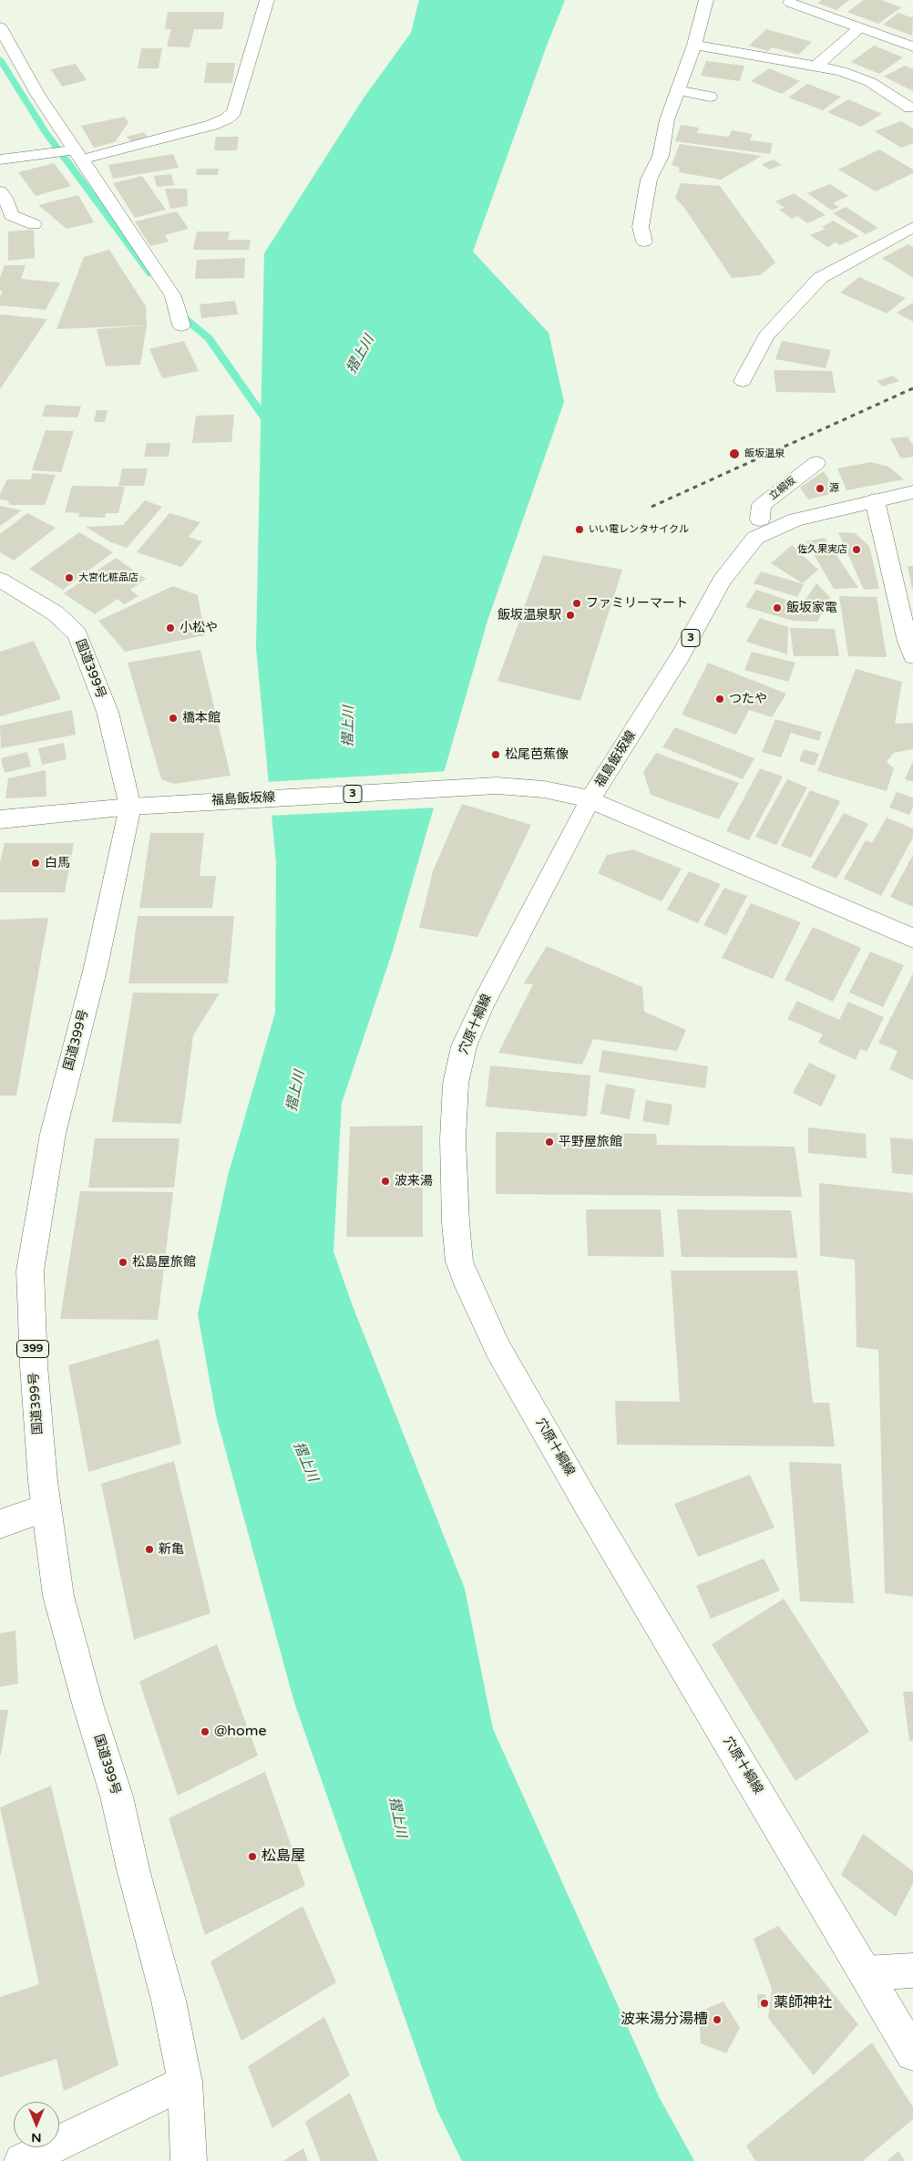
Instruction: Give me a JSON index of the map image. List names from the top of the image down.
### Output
{
  "streets": {
    "main road": [
      "立綱坂",
      "3",
      "国道399号",
      "福島飯坂線",
      "穴原十綱線",
      "399"
    ]
  },
  "crossings": [
    ["国道399号", "福島飯坂線"],
    ["福島飯坂線", "穴原十綱線"]
  ],
  "water": ["摺上川"],
  "places": [
    "飯坂温泉",
    "源",
    "いい電レンタサイクル",
    "佐久果実店",
    "大宮化粧品店",
    "ファミリーマート",
    "飯坂家電",
    "飯坂温泉駅",
    "小松や",
    "つたや",
    "橋本館",
    "松尾芭蕉像",
    "白馬",
    "平野屋旅館",
    "波来湯",
    "松島屋旅館",
    "新亀",
    "@home",
    "松島屋",
    "薬師神社",
    "波来湯分湯槽"
  ],
  "north": "bottom"
}
